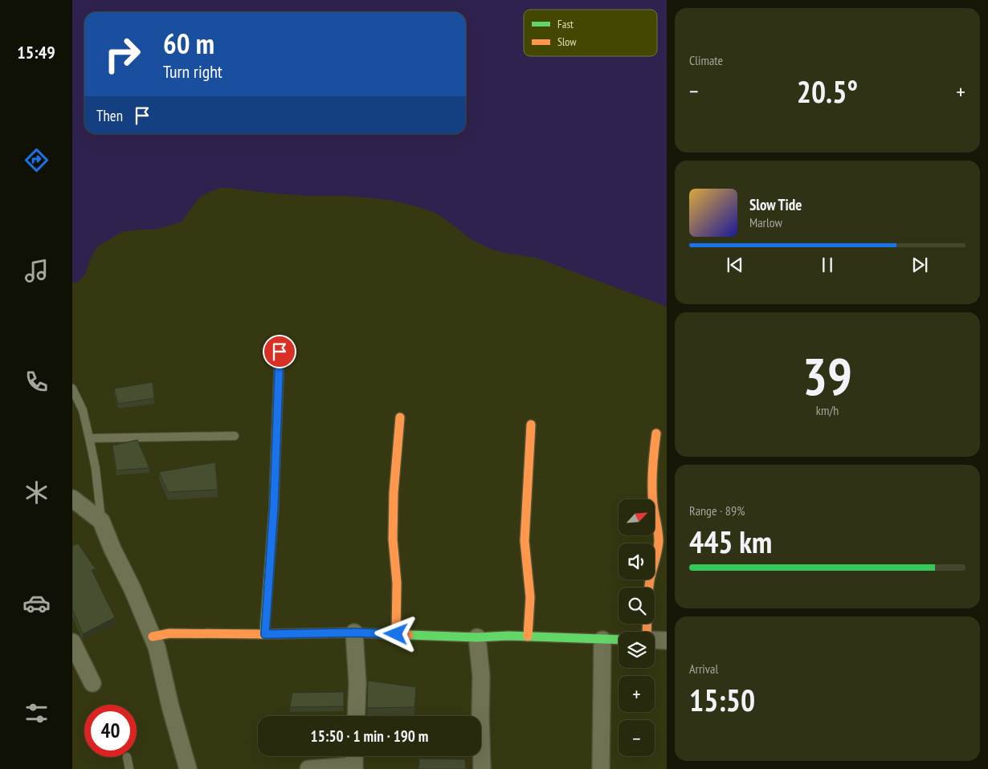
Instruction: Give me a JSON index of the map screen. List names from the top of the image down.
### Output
{
  "legend": ["Fast", "Slow"],
  "north": "top right",
  "page": {
    "tabs": "15:49",
    "tile": [
      "Climate",
      ["39", "km/h"],
      ["Range · 89%", "445 km"],
      ["Arrival", "15:50"]
    ],
    "turn": ["60 m", "Turn right"],
    "heat": ["−", "20.5°", "+"],
    "then": "Then",
    "song": ["Slow Tide", "Marlow"],
    "map_buttons": ["+", "−"],
    "limit": "40",
    "trip": "15:50 · 1 min · 190 m"
  }
}
